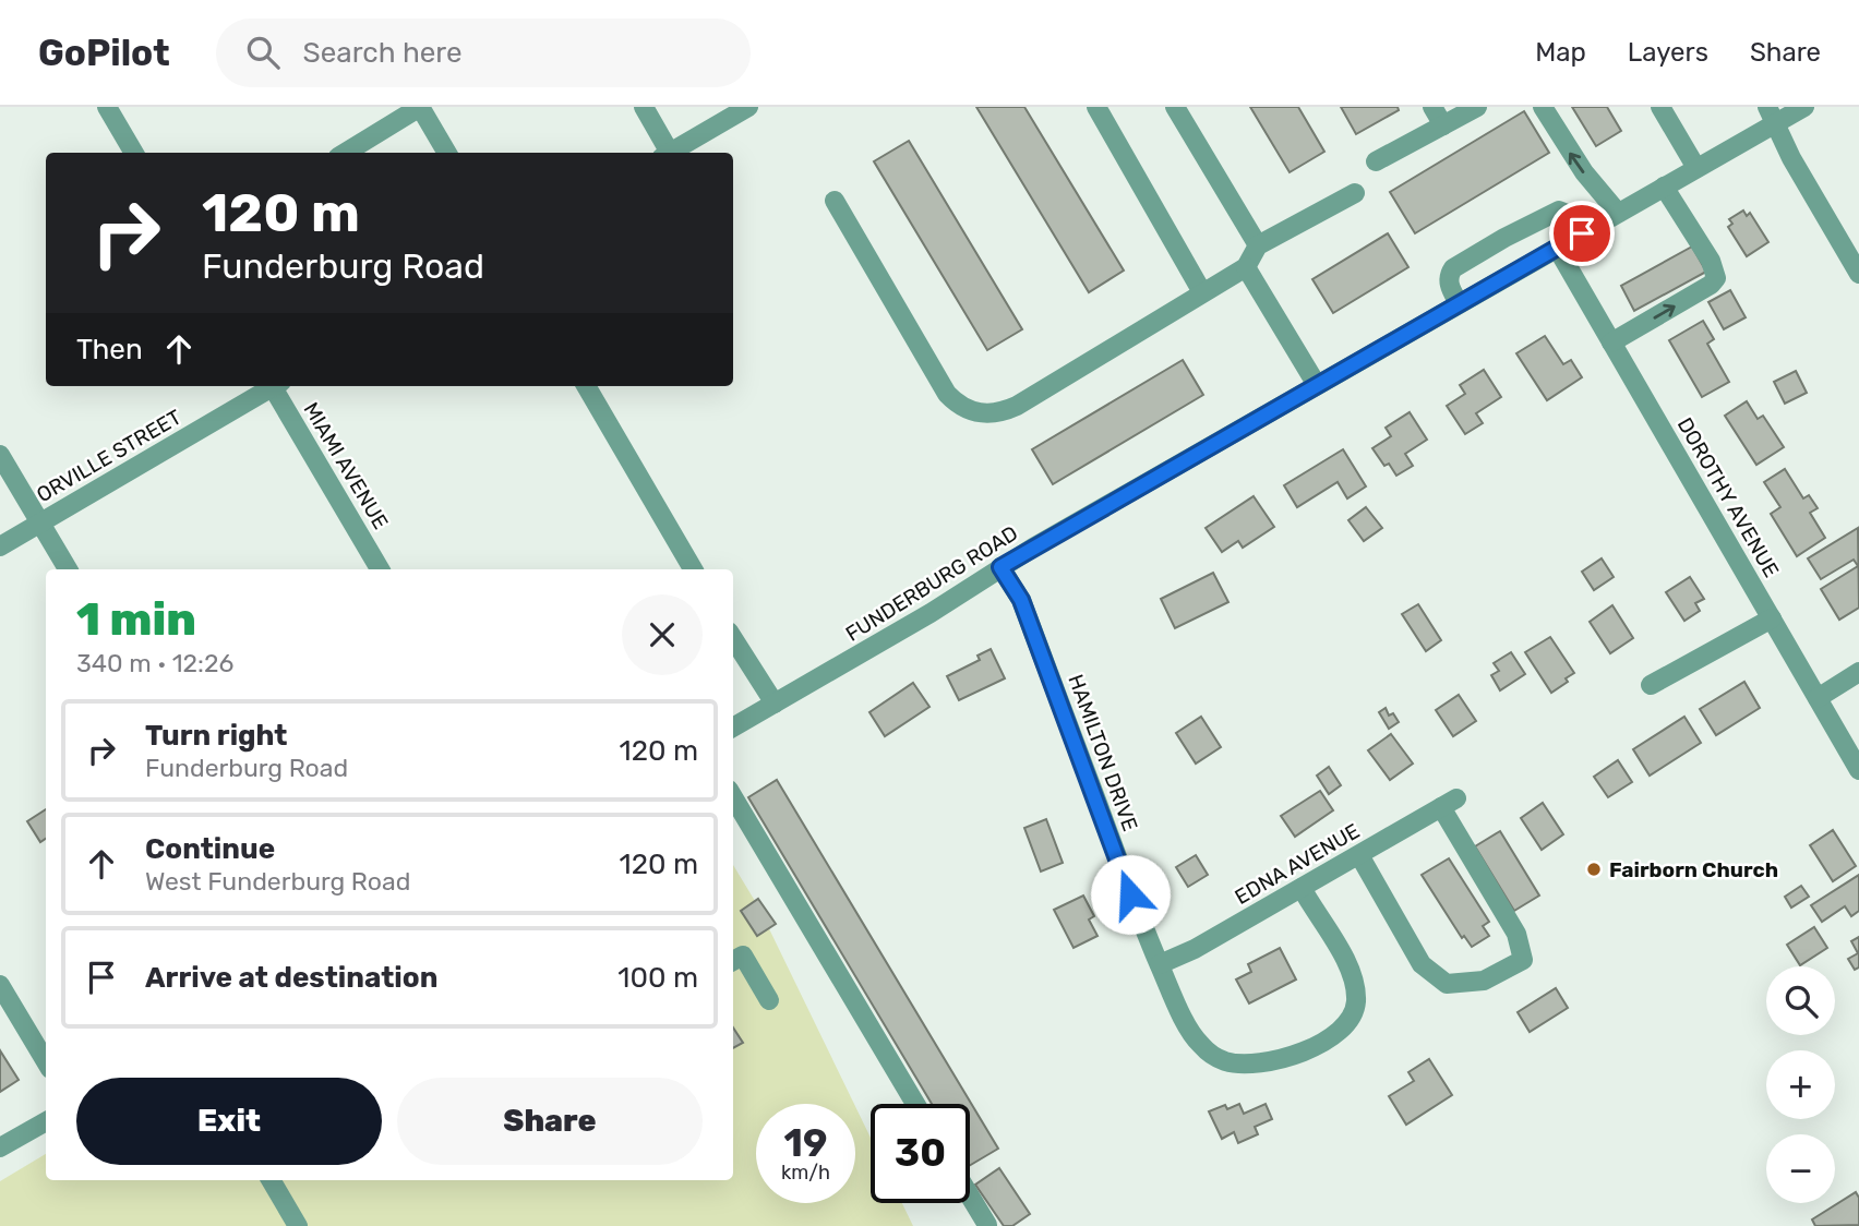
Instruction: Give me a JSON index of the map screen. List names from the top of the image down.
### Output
{
  "streets": {
    "street": [
      "ORVILLE STREET",
      "MIAMI AVENUE",
      "DOROTHY AVENUE",
      "FUNDERBURG ROAD",
      "HAMILTON DRIVE",
      "EDNA AVENUE"
    ]
  },
  "crossings": [
    ["DOROTHY AVENUE", "FUNDERBURG ROAD"],
    ["FUNDERBURG ROAD", "HAMILTON DRIVE"],
    ["HAMILTON DRIVE", "EDNA AVENUE"]
  ],
  "places": ["Fairborn Church"],
  "page": {
    "header": "GoPilot",
    "search": "Search here",
    "nav": ["Map", "Layers", "Share"],
    "turn": ["120 m", "Funderburg Road"],
    "then": "Then",
    "heading": ["1 min", "340 m · 12:26"],
    "list": [
      {
        "name": "Turn right",
        "note": "Funderburg Road",
        "value": "120 m"
      },
      {
        "name": "Continue",
        "note": "West Funderburg Road",
        "value": "120 m"
      },
      {
        "name": "Arrive at destination",
        "value": "100 m"
      }
    ],
    "map_buttons": ["+", "−"],
    "buttons": ["Exit", "Share"],
    "speed": "19 km/h",
    "limit": "30"
  }
}
